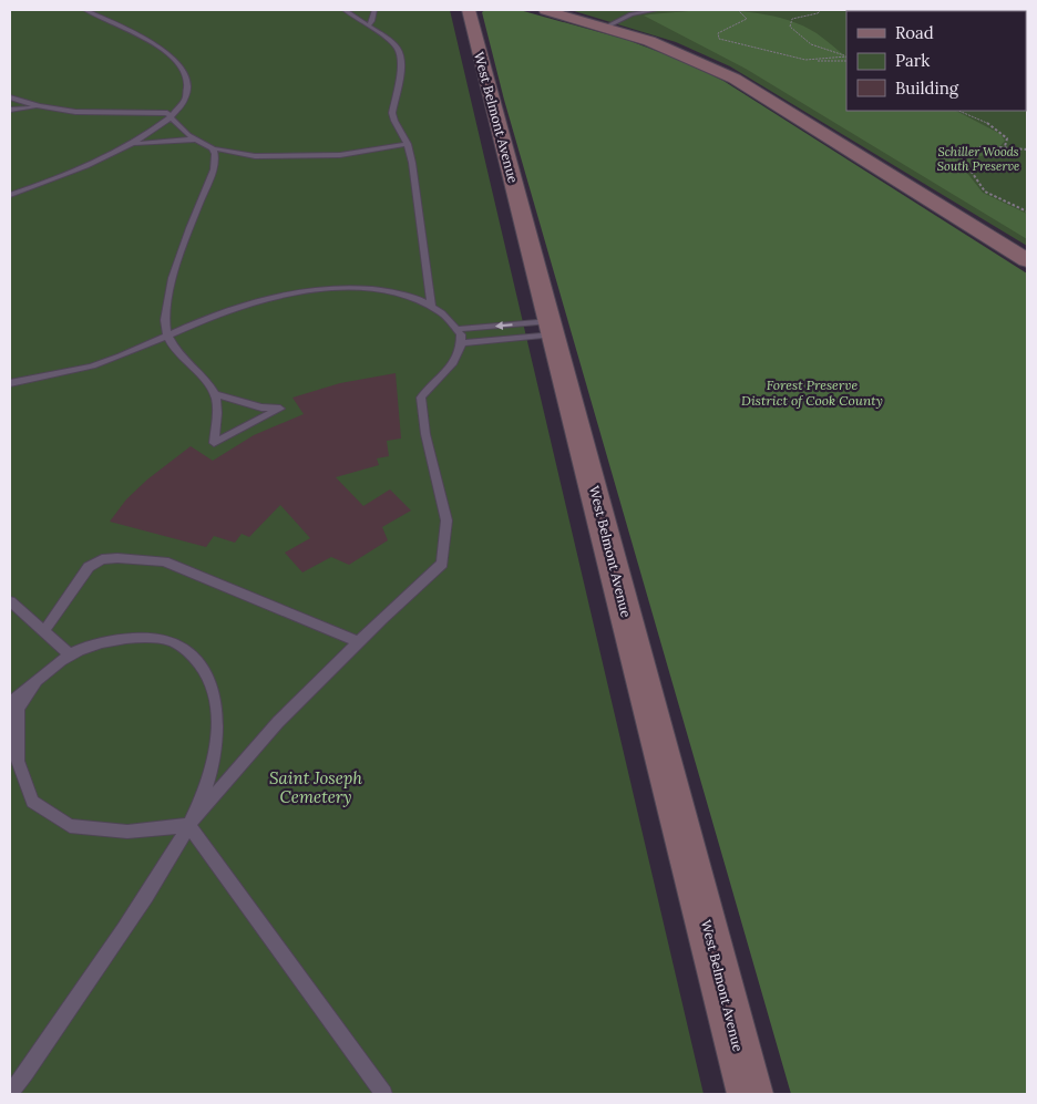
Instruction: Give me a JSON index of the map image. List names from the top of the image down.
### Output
{
  "streets": {
    "main road": ["West Belmont Avenue"]
  },
  "parks": ["Schiller Woods South Preserve", "Forest Preserve District of Cook County", "Saint Joseph Cemetery"],
  "legend": ["Road", "Park", "Building"]
}
